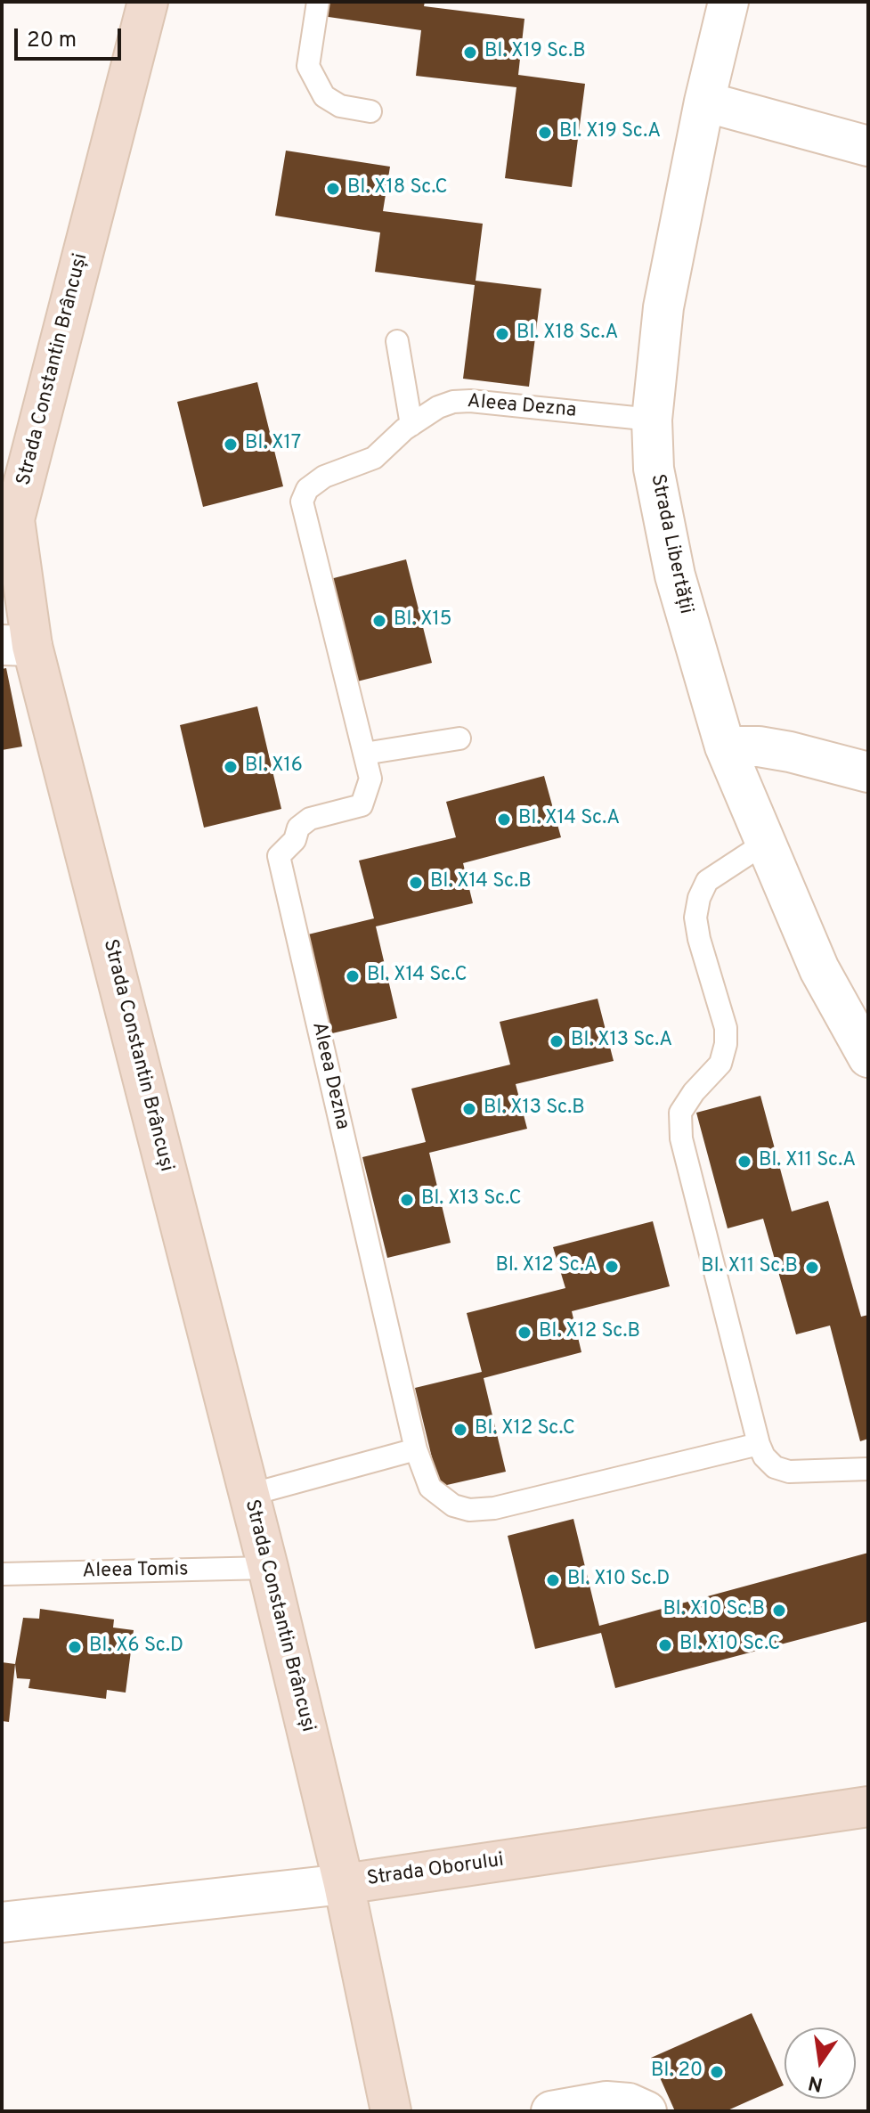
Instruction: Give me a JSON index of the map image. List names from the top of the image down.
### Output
{
  "streets": {
    "street": ["Strada Constantin Brâncuși", "Strada Libertății", "Strada Oborului"],
    "lane": ["Aleea Dezna", "Aleea Tomis"]
  },
  "crossings": [
    ["Strada Constantin Brâncuși", "Aleea Tomis"],
    ["Strada Constantin Brâncuși", "Strada Oborului"],
    ["Aleea Dezna", "Strada Libertății"]
  ],
  "places": [
    "Bl. X19 Sc.B",
    "Bl. X19 Sc.A",
    "Bl. X18 Sc.C",
    "Bl. X18 Sc.A",
    "Bl. X17",
    "Bl. X15",
    "Bl. X16",
    "Bl. X14 Sc.A",
    "Bl. X14 Sc.B",
    "Bl. X14 Sc.C",
    "Bl. X13 Sc.A",
    "Bl. X13 Sc.B",
    "Bl. X11 Sc.A",
    "Bl. X13 Sc.C",
    "Bl. X12 Sc.A",
    "Bl. X11 Sc.B",
    "Bl. X12 Sc.B",
    "Bl. X12 Sc.C",
    "Bl. X10 Sc.D",
    "Bl. X10 Sc.B",
    "Bl. X10 Sc.C",
    "Bl. X6 Sc.D",
    "Bl. 20"
  ],
  "scale_bar": "20 m",
  "north": "bottom"
}
